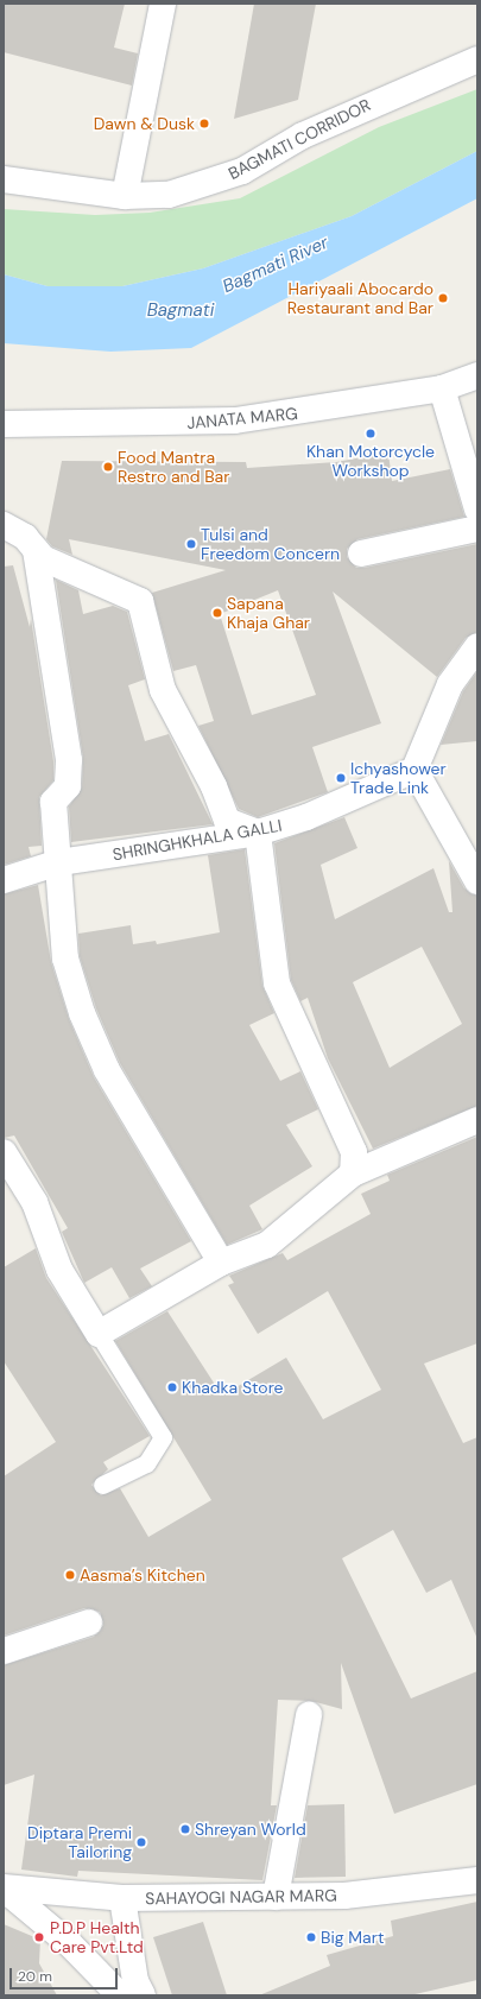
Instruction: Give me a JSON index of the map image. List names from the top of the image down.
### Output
{
  "streets": {
    "street": [
      "BAGMATI CORRIDOR",
      "JANATA MARG",
      "SHRINGHKHALA GALLI",
      "SAHAYOGI NAGAR MARG"
    ]
  },
  "water": ["Bagmati River", "Bagmati"],
  "places": [
    "Dawn & Dusk",
    "Hariyaali Abocardo Restaurant and Bar",
    "Khan Motorcycle Workshop",
    "Food Mantra Restro and Bar",
    "Tulsi and Freedom Concern",
    "Sapana Khaja Ghar",
    "Ichyashower Trade Link",
    "Khadka Store",
    "Aasma’s Kitchen",
    "Shreyan World",
    "Diptara Premi Tailoring",
    "P.D.P Health Care Pvt.Ltd",
    "Big Mart"
  ],
  "scale_bar": "20 m"
}
